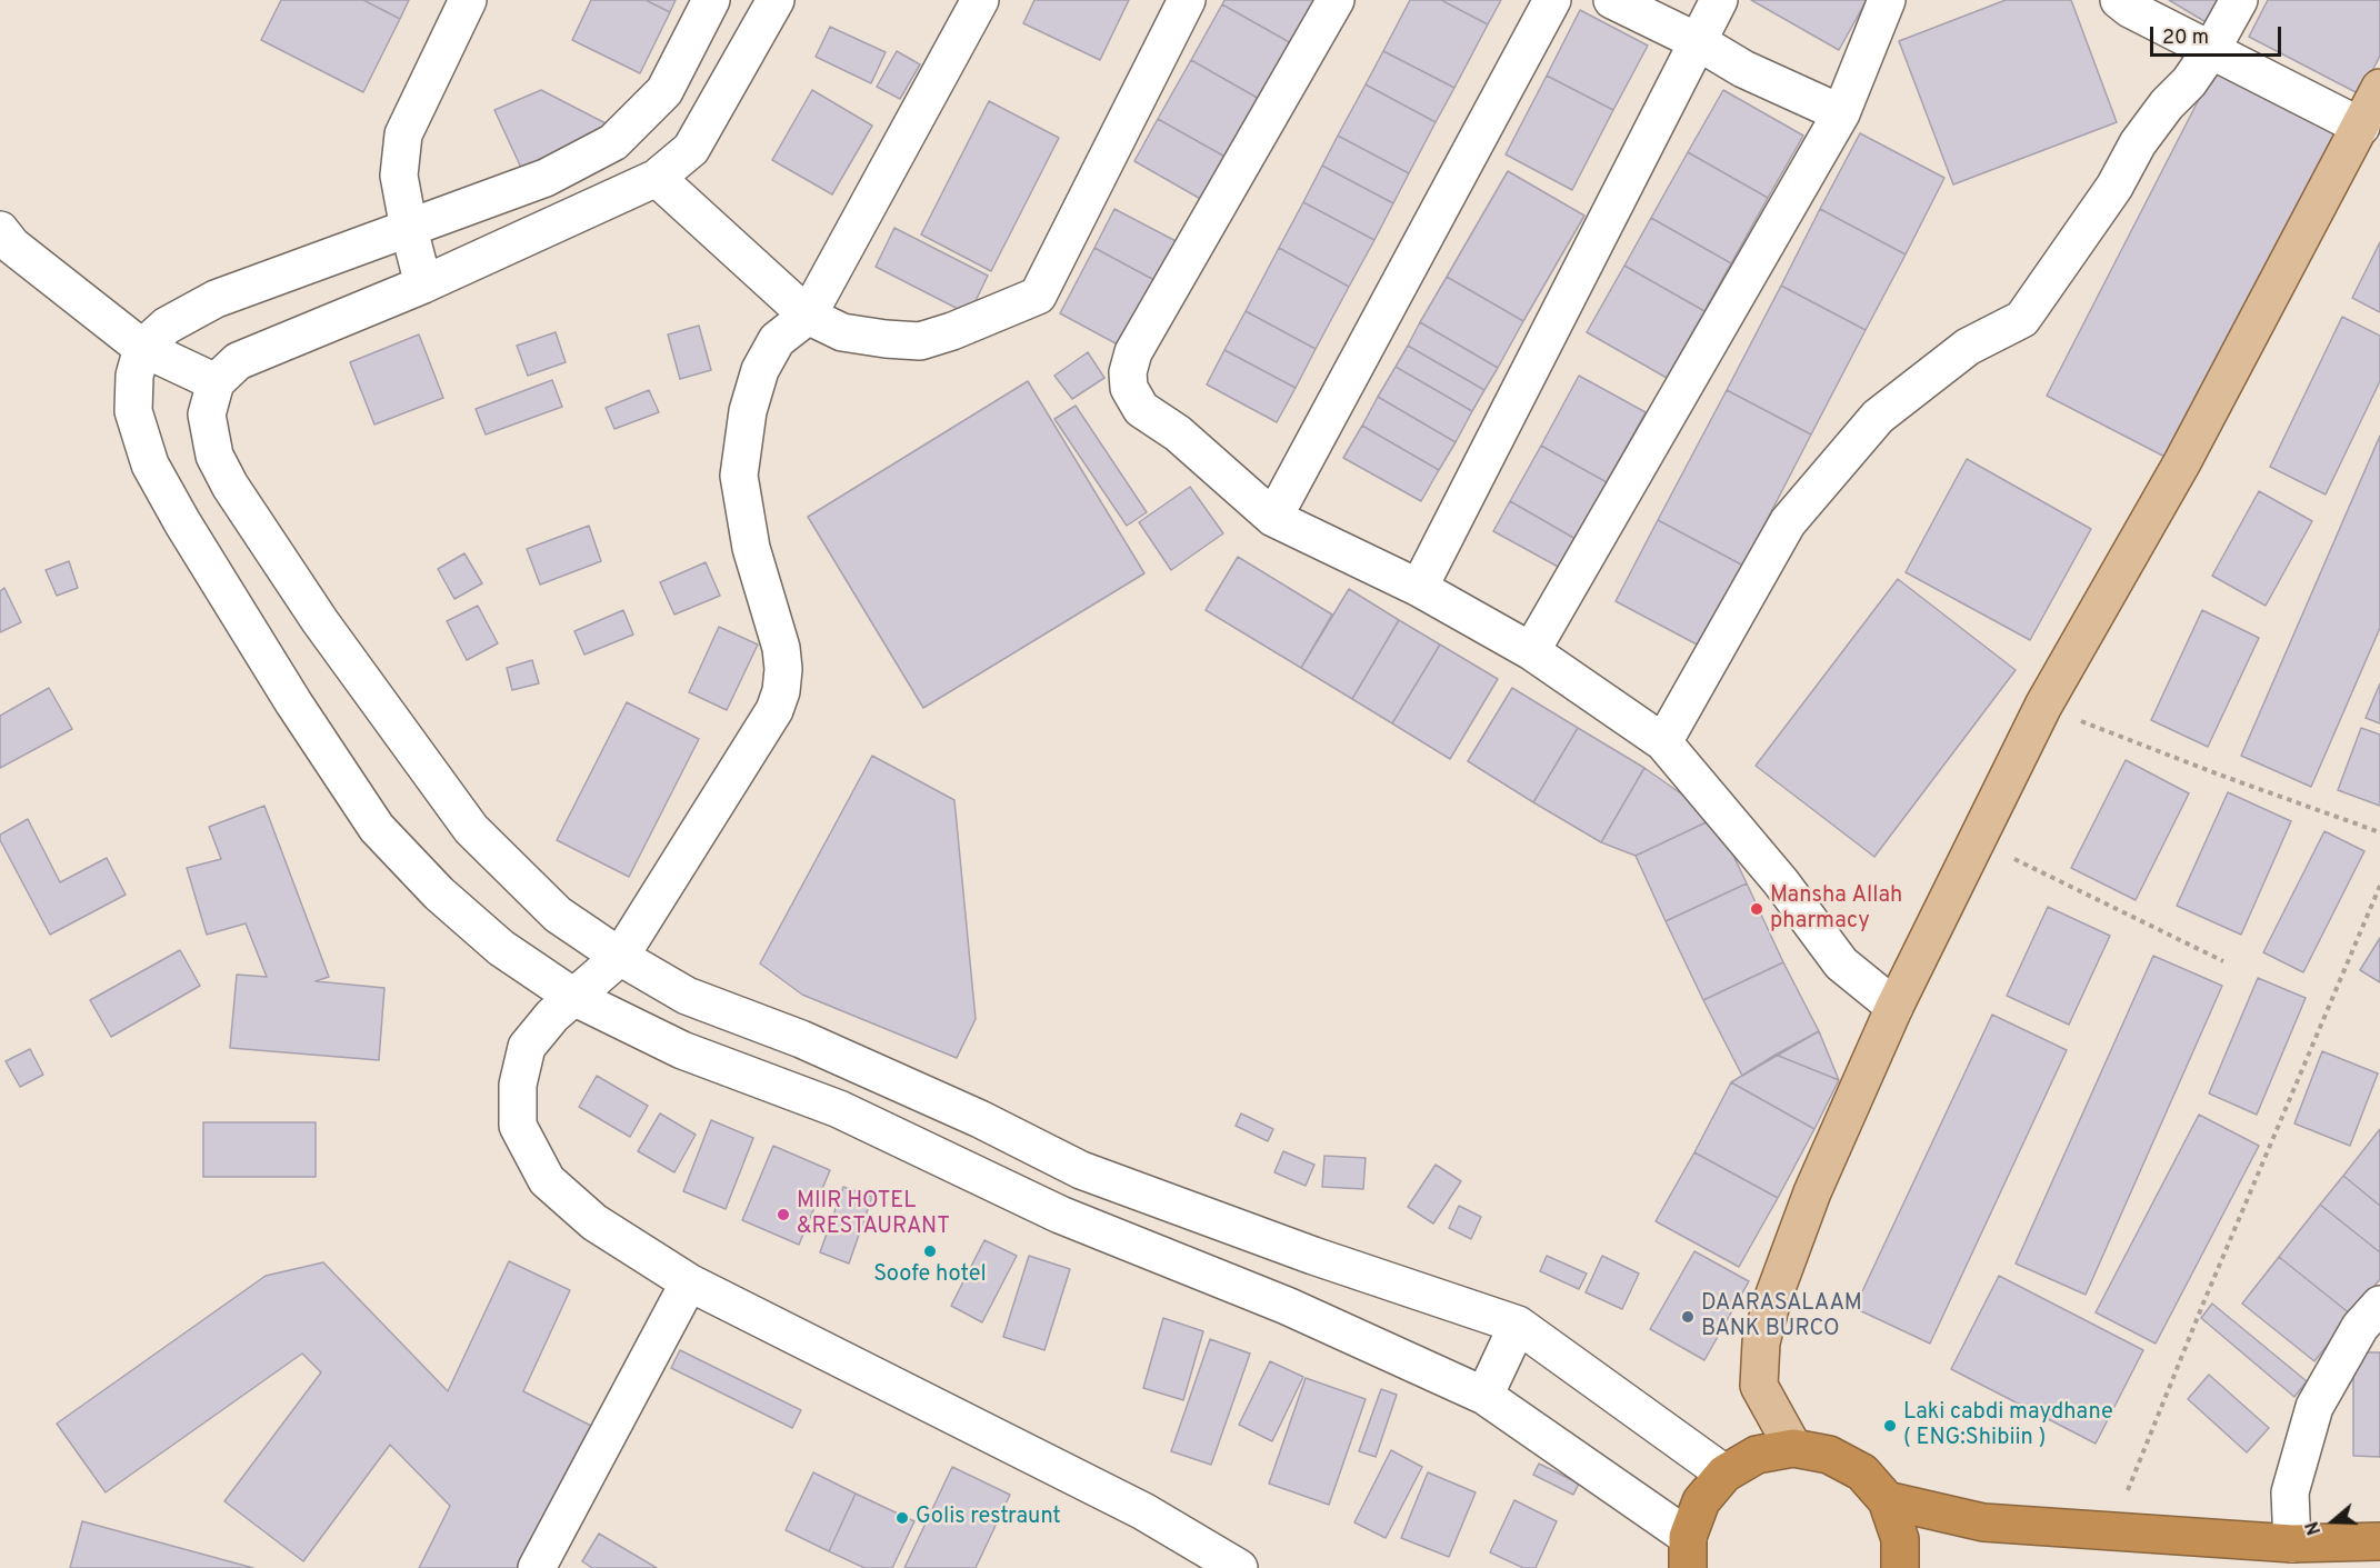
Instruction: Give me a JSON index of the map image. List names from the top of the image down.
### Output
{
  "places": [
    "Mansha Allah pharmacy",
    "MIIR HOTEL &RESTAURANT",
    "Soofe hotel",
    "DAARASALAAM BANK BURCO",
    "Laki cabdi maydhane ( ENG:Shibiin )",
    "Golis restraunt"
  ],
  "scale_bar": "20 m",
  "north": "left"
}
